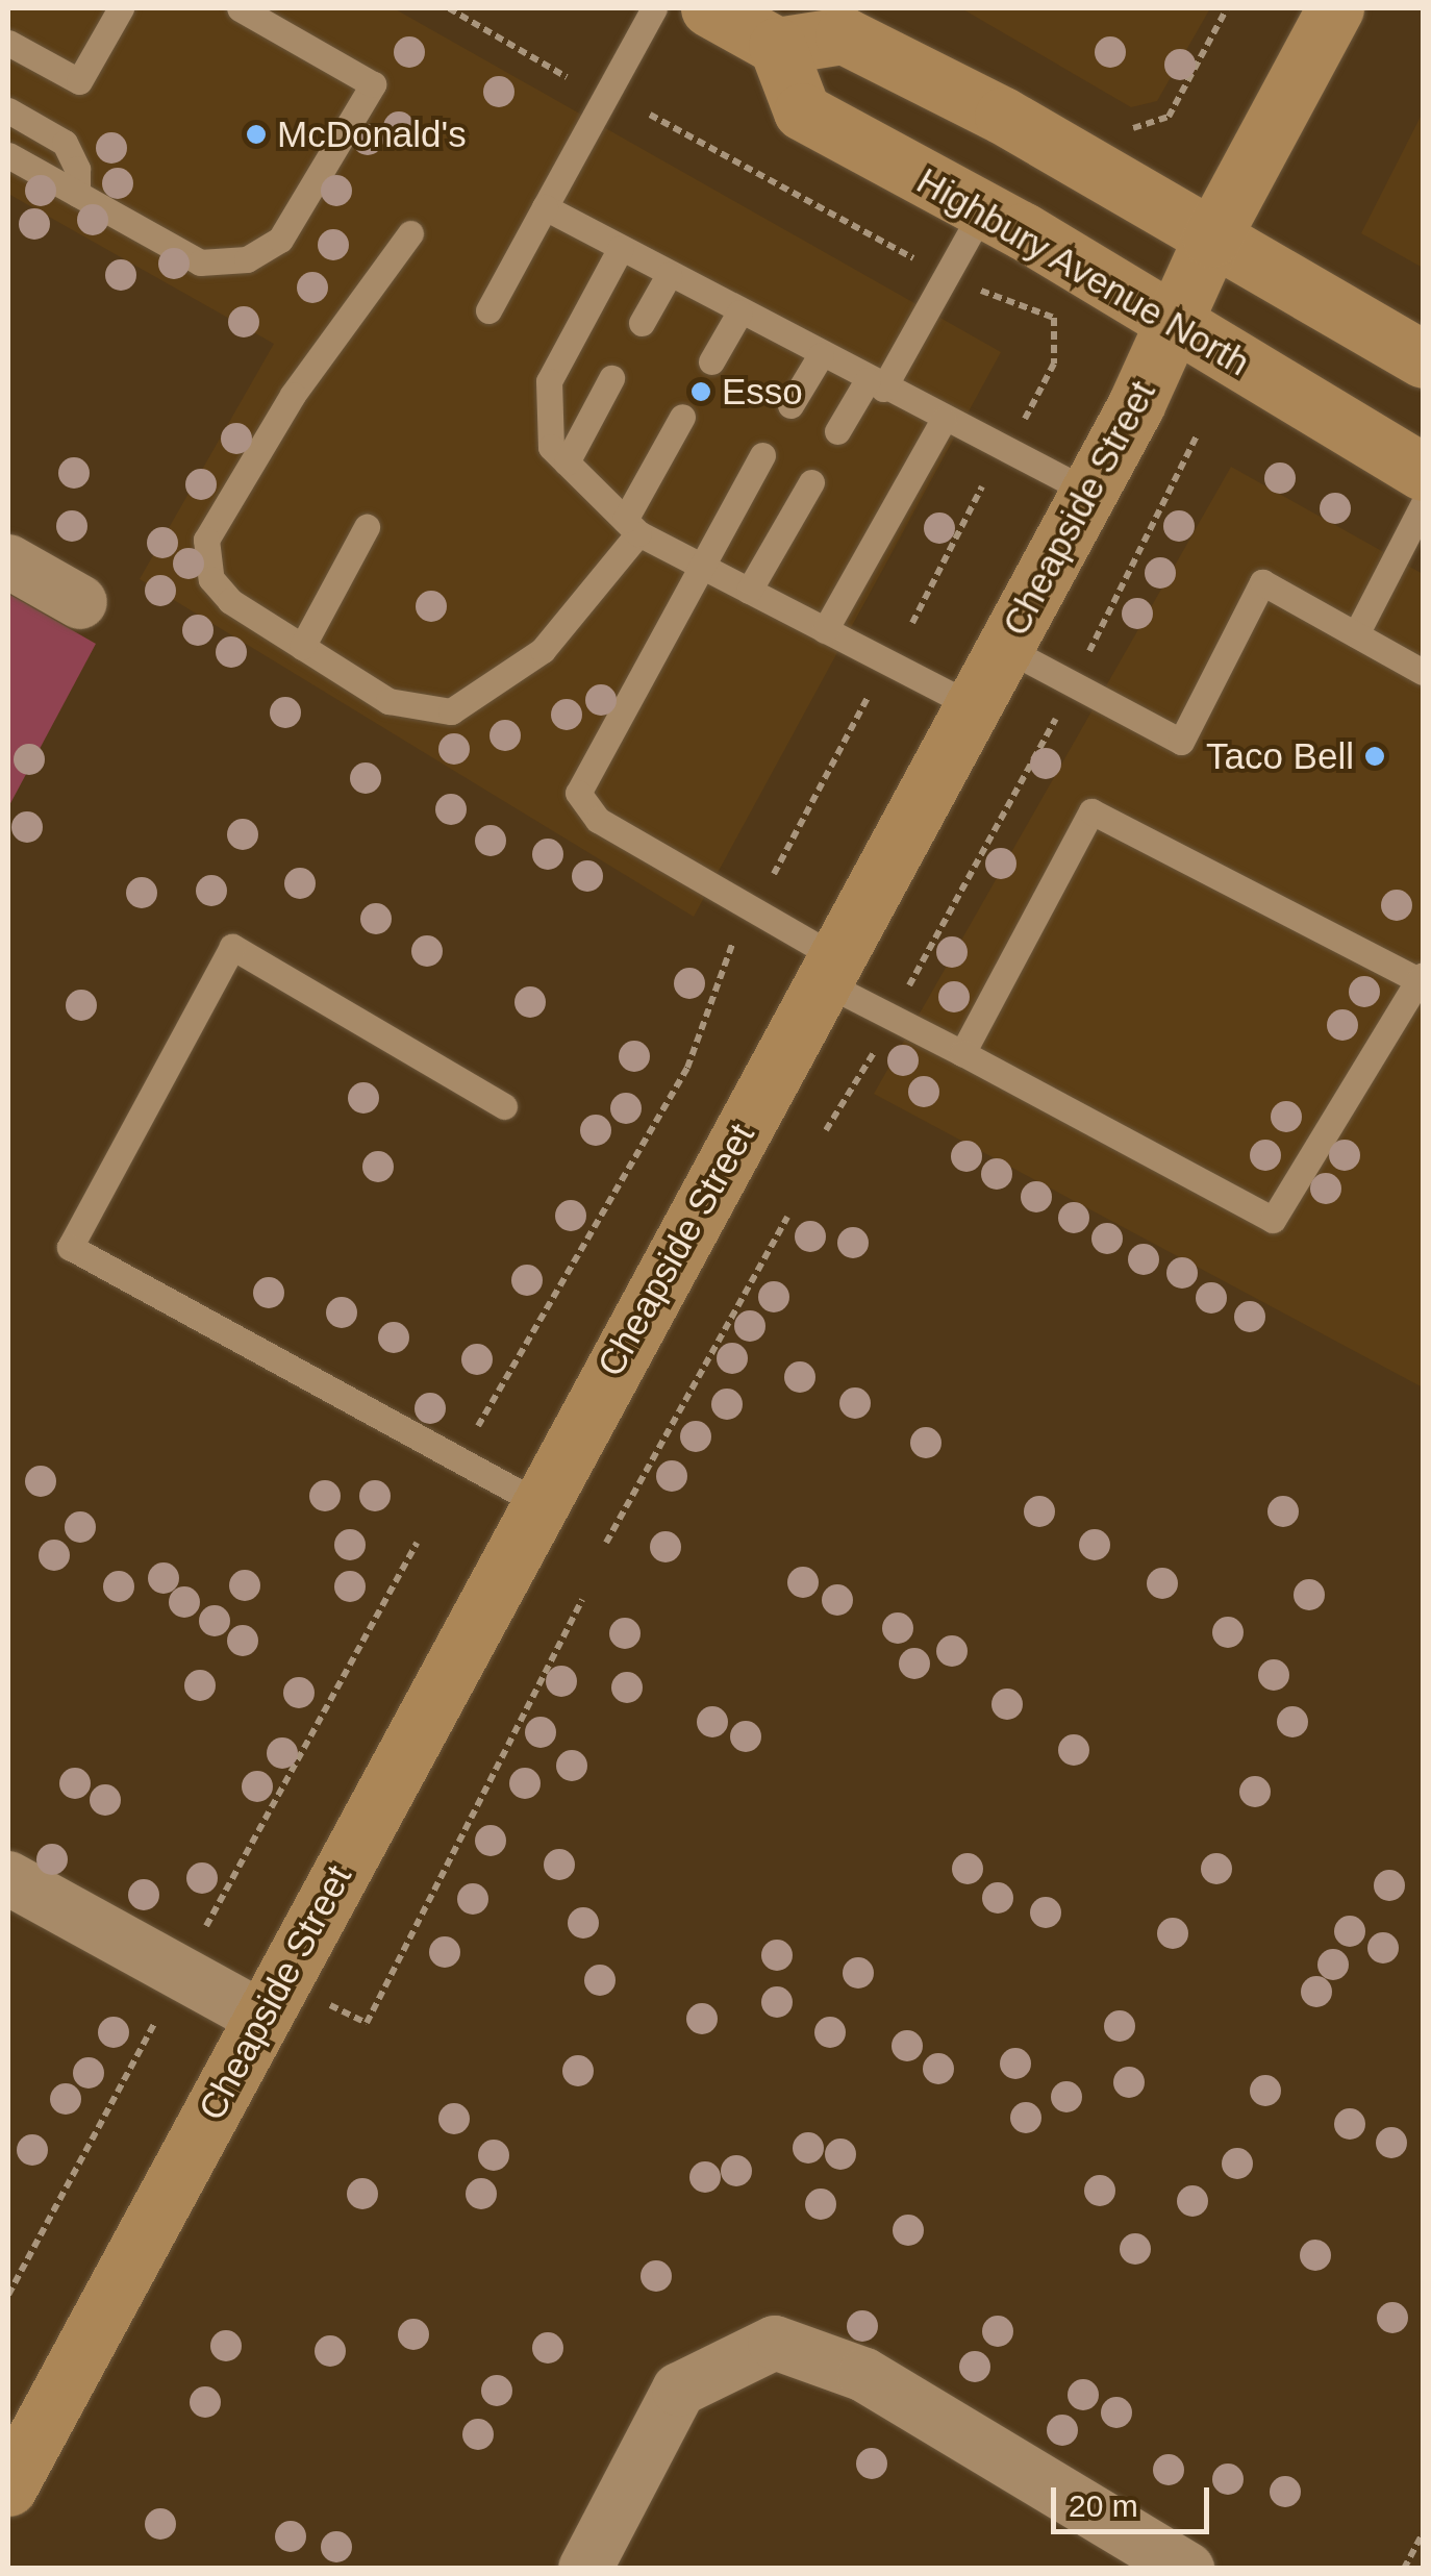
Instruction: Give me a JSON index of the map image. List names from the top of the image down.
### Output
{
  "streets": {
    "street": ["Highbury Avenue North", "Cheapside Street"]
  },
  "crossings": [
    ["Highbury Avenue North", "Cheapside Street"]
  ],
  "places": ["McDonald's", "Esso", "Taco Bell"],
  "scale_bar": "20 m"
}
